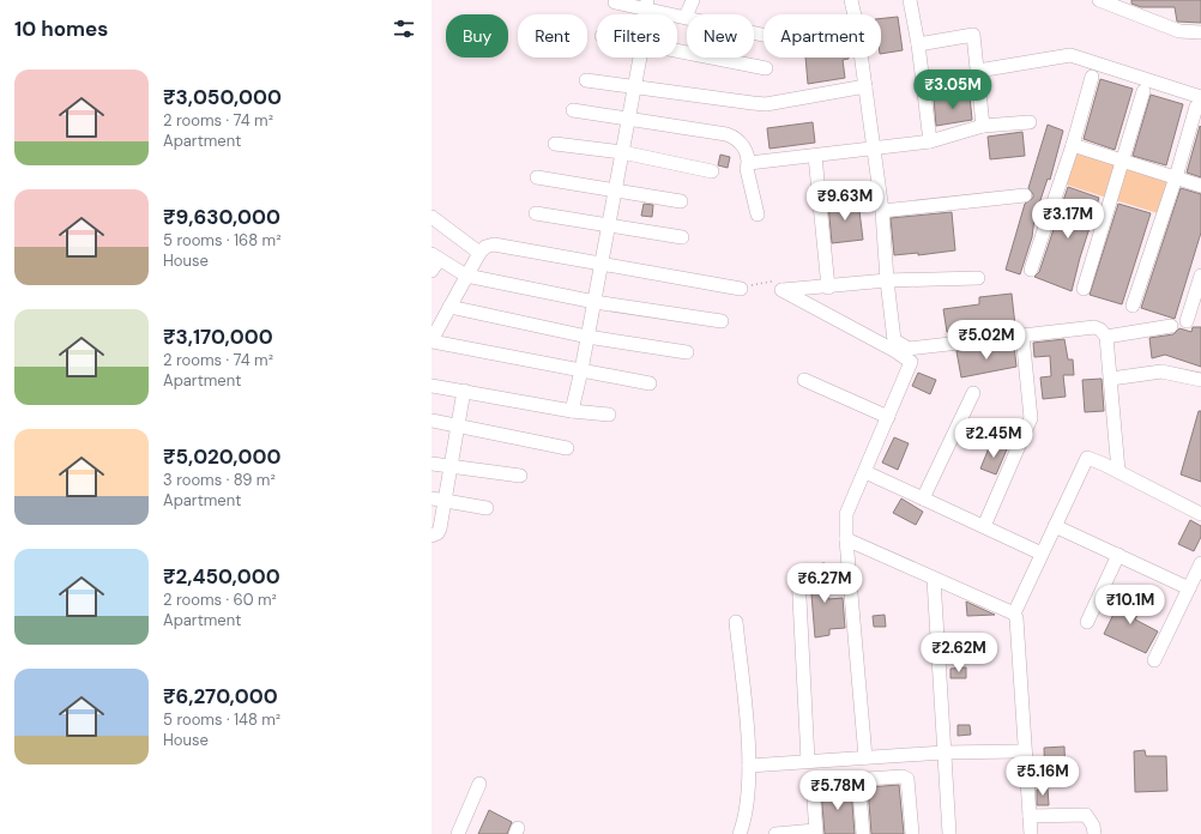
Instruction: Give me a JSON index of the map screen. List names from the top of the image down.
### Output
{
  "page": {
    "heading": "10 homes",
    "chip": [
      "Buy",
      "Rent",
      "Filters",
      "New",
      "Apartment"
    ],
    "list": [
      {
        "name": "₹3,050,000",
        "note": "2 rooms · 74 m² · Apartment"
      },
      {
        "name": "₹9,630,000",
        "note": "5 rooms · 168 m² · House"
      },
      {
        "name": "₹3,170,000",
        "note": "2 rooms · 74 m² · Apartment"
      },
      {
        "name": "₹5,020,000",
        "note": "3 rooms · 89 m² · Apartment"
      },
      {
        "name": "₹2,450,000",
        "note": "2 rooms · 60 m² · Apartment"
      },
      {
        "name": "₹6,270,000",
        "note": "5 rooms · 148 m² · House"
      }
    ],
    "price": [
      "₹3.05M",
      "₹9.63M",
      "₹3.17M",
      "₹5.02M",
      "₹2.45M",
      "₹6.27M",
      "₹10.1M",
      "₹2.62M",
      "₹5.16M",
      "₹5.78M"
    ]
  }
}
